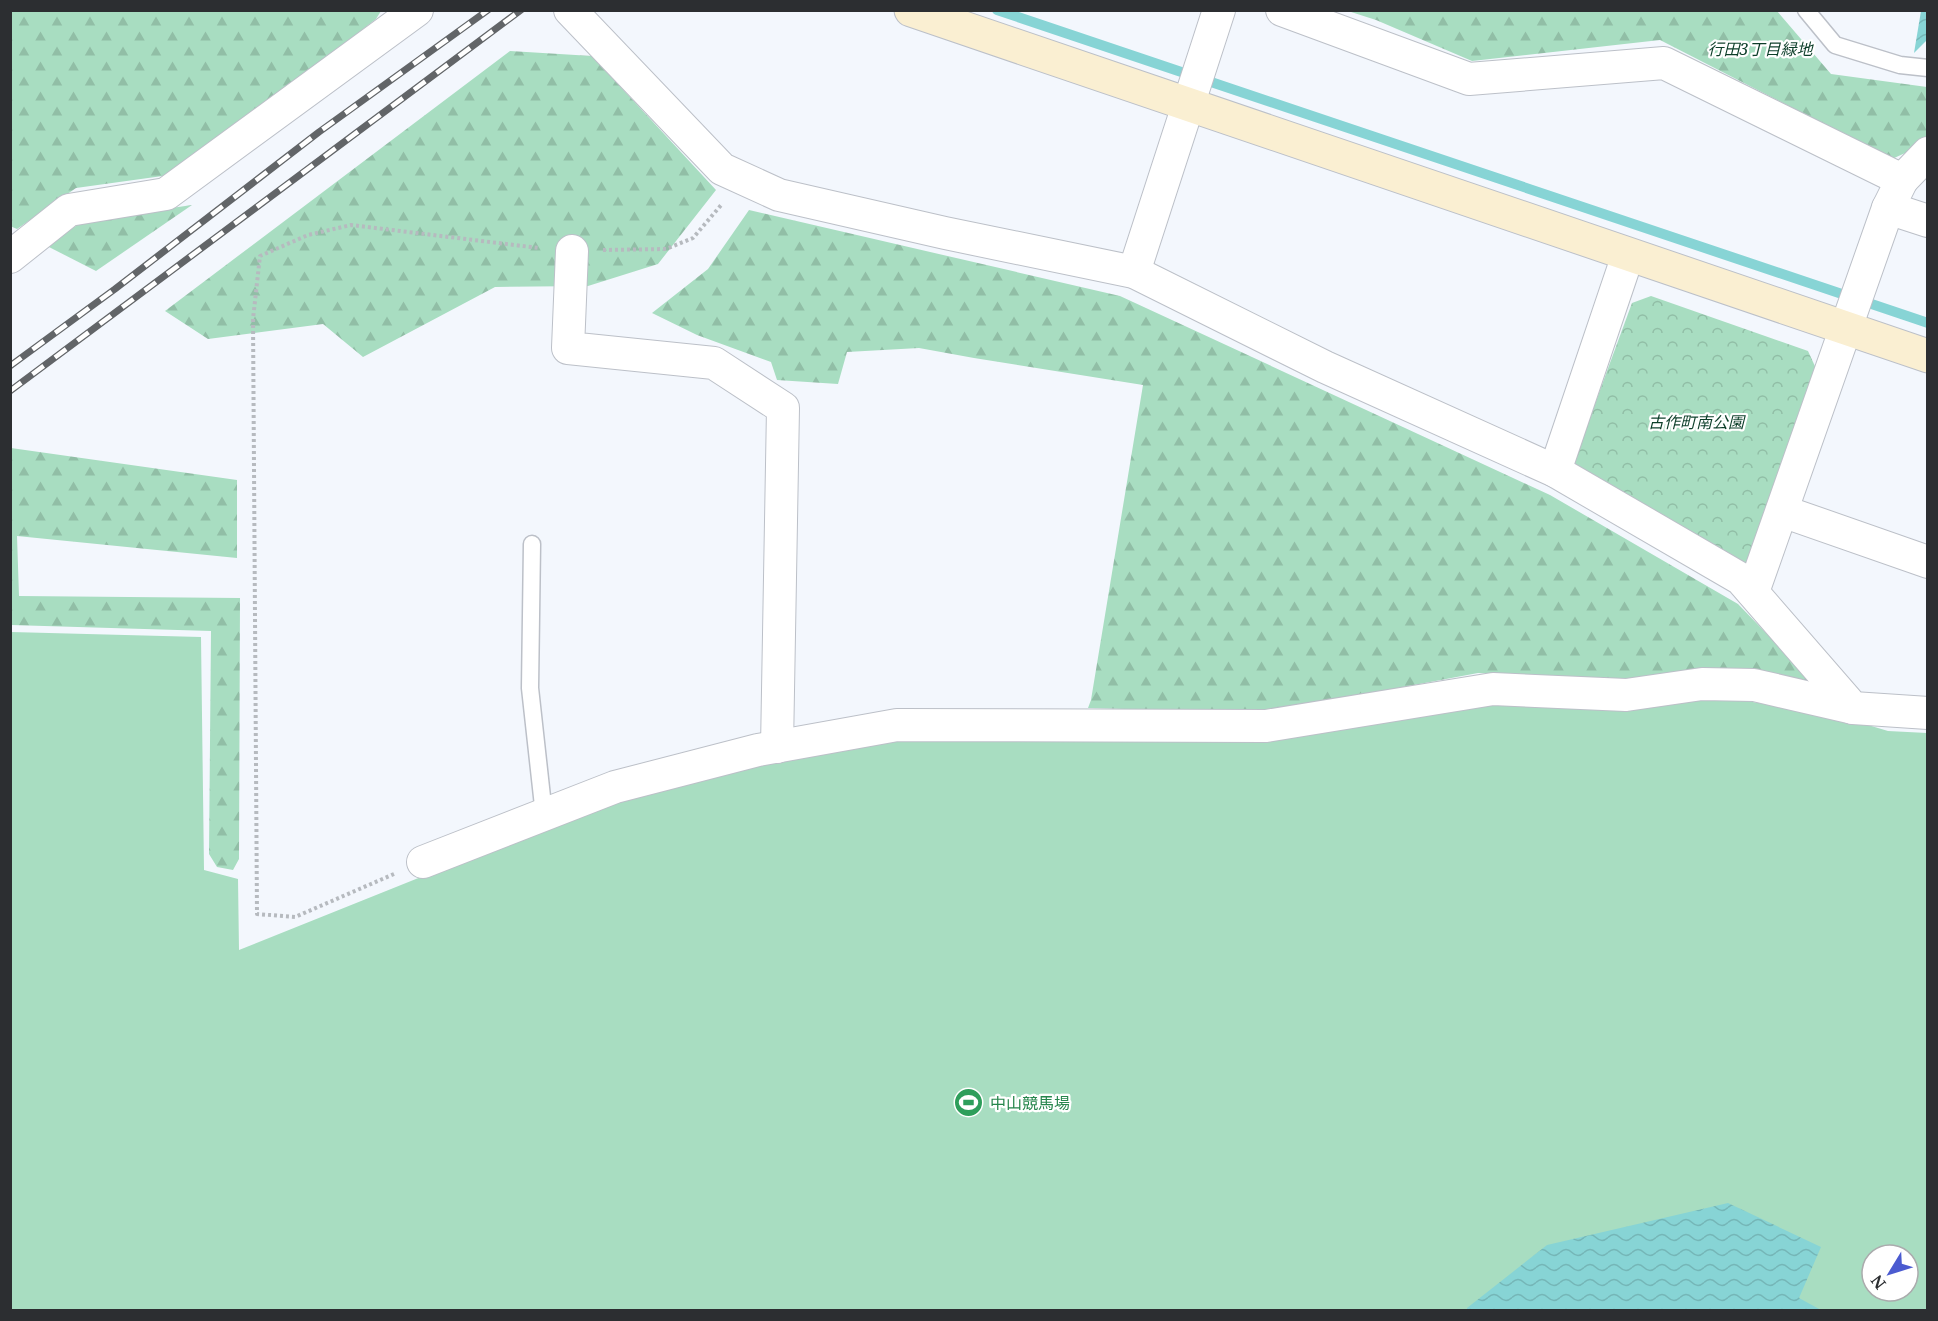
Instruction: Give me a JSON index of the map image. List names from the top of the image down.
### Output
{
  "parks": ["行田3丁目緑地", "古作町南公園"],
  "places": {
    "sports": ["中山競馬場"]
  },
  "north": "bottom left"
}
